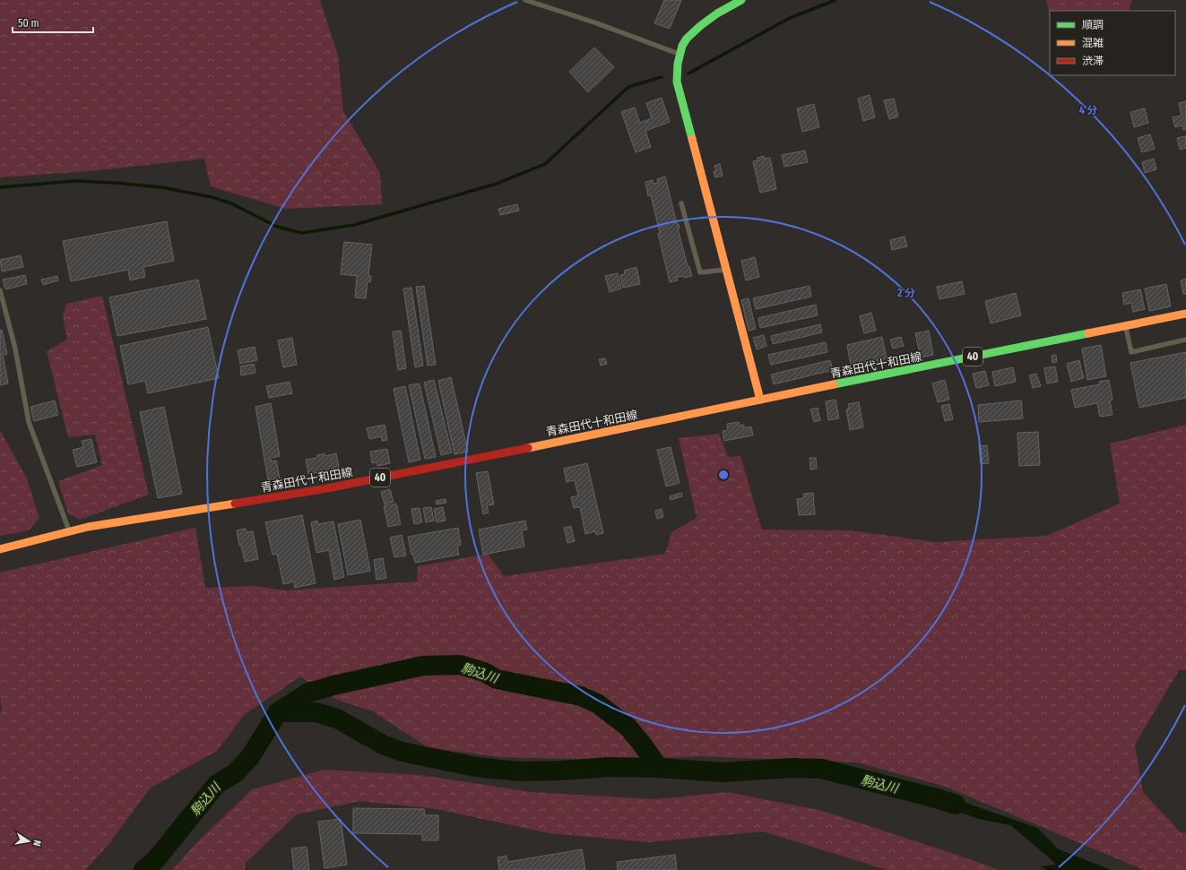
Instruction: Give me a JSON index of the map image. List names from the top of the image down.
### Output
{
  "streets": {
    "main road": ["40", "青森田代十和田線"]
  },
  "water": ["駒込川"],
  "legend": ["順調", "混雑", "渋滞"],
  "scale_bar": "50 m",
  "north": "right",
  "rings": ["4 分", "2 分"]
}
